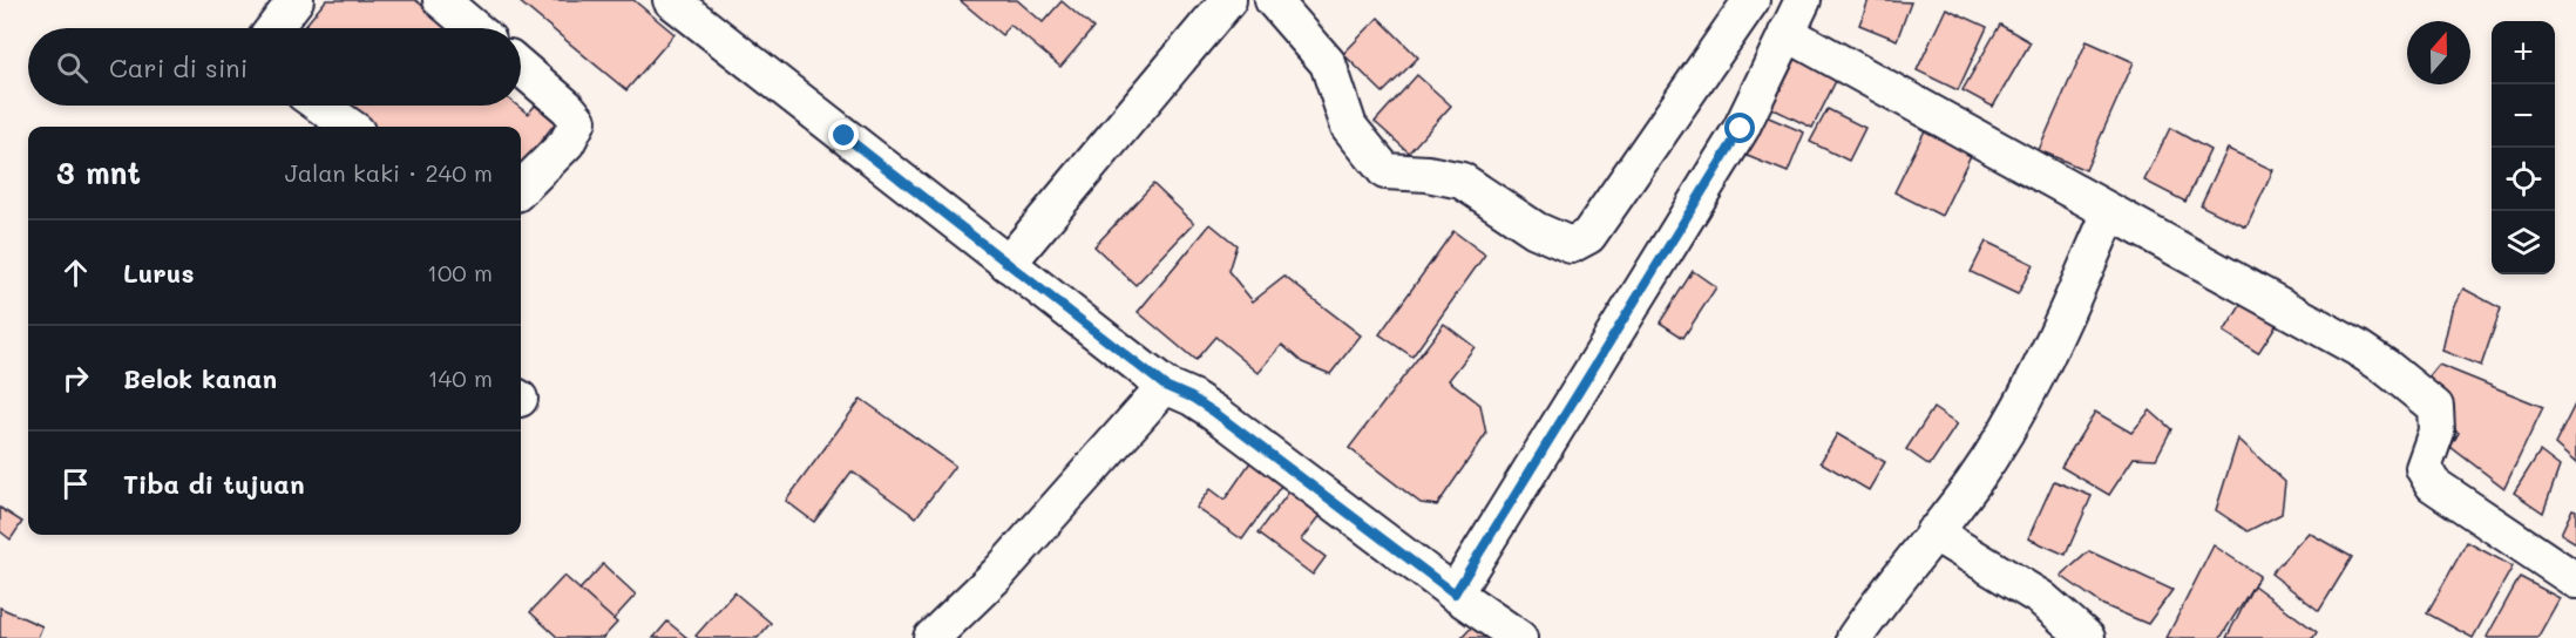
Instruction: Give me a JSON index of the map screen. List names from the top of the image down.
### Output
{
  "north": "top",
  "page": {
    "map_buttons": ["+", "−"],
    "search": "Cari di sini",
    "heading": ["3 mnt", "Jalan kaki · 240 m"],
    "list": [
      ["Lurus", "100 m"],
      ["Belok kanan", "140 m"],
      "Tiba di tujuan"
    ]
  }
}
